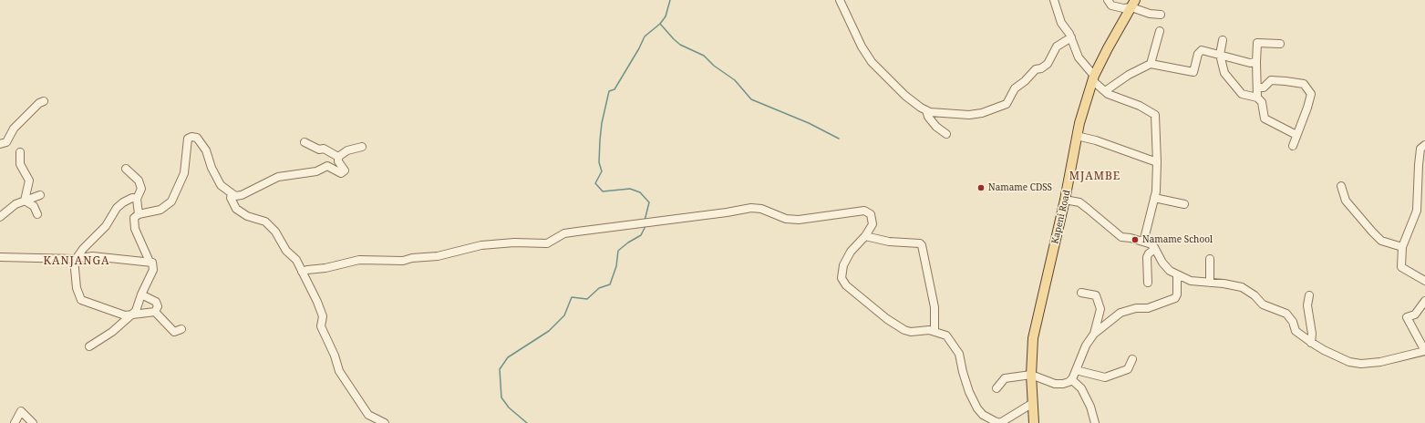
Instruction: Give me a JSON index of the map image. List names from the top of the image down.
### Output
{
  "streets": {
    "main road": ["Kapeni Road"]
  },
  "districts": ["MJAMBE", "KANJANGA"],
  "places": ["Namame CDSS", "Namame School"]
}
